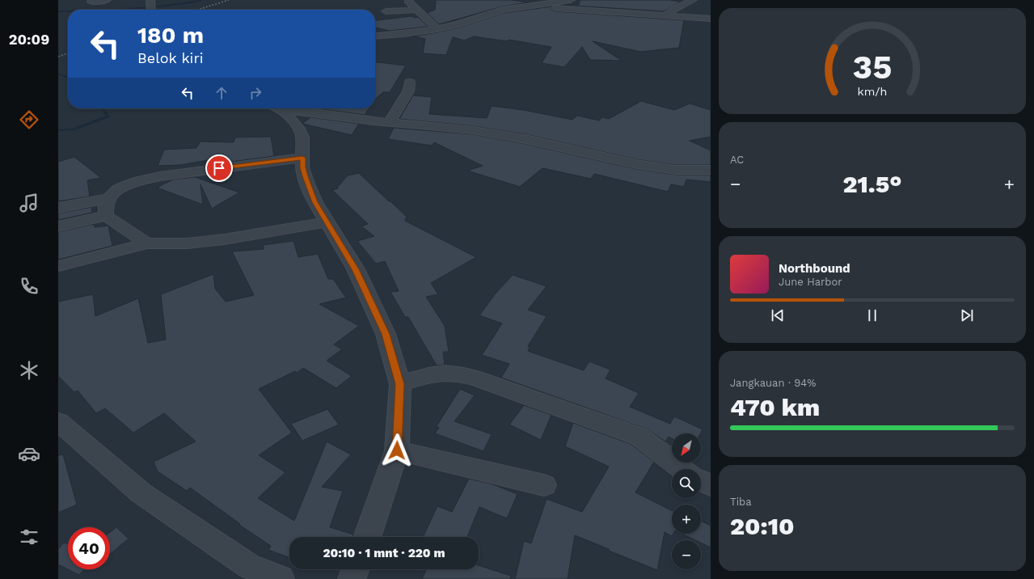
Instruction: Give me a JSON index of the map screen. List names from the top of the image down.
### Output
{
  "north": "bottom left",
  "page": {
    "tabs": "20:09",
    "turn": ["180 m", "Belok kiri"],
    "tile": [
      "AC",
      ["Jangkauan · 94%", "470 km"],
      ["Tiba", "20:10"]
    ],
    "heat": ["−", "21.5°", "+"],
    "song": ["Northbound", "June Harbor"],
    "map_buttons": ["+", "−"],
    "limit": "40",
    "trip": "20:10 · 1 mnt · 220 m",
    "gauge": ["35", "km/h"]
  }
}
